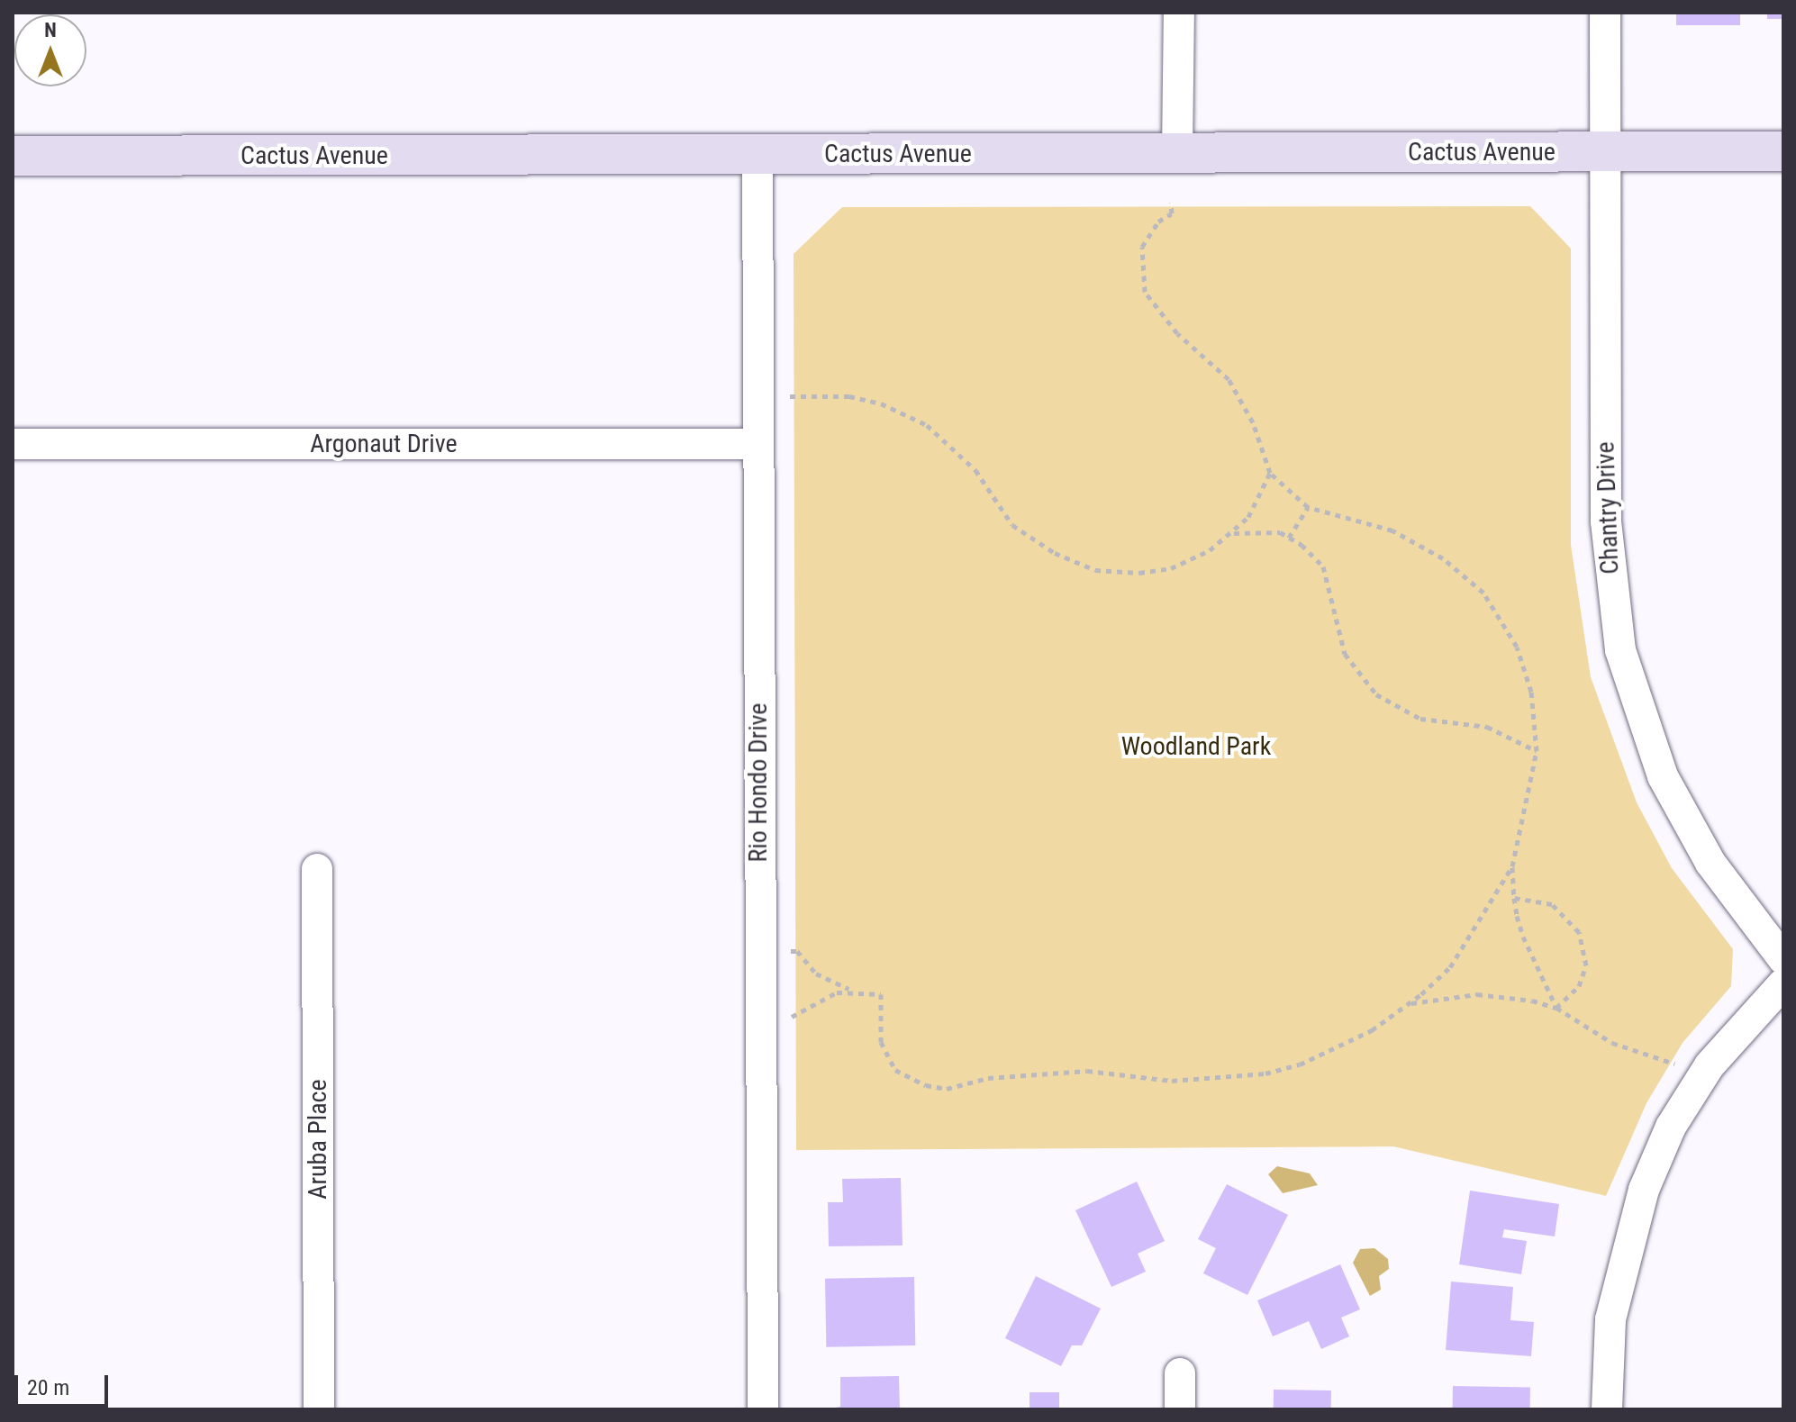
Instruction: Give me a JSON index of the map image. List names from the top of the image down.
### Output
{
  "streets": {
    "main road": ["Cactus Avenue"],
    "street": [
      "Argonaut Drive",
      "Chantry Drive",
      "Rio Hondo Drive",
      "Aruba Place"
    ]
  },
  "crossings": [
    ["Cactus Avenue", "Chantry Drive"],
    ["Cactus Avenue", "Rio Hondo Drive"],
    ["Argonaut Drive", "Rio Hondo Drive"]
  ],
  "parks": ["Woodland Park"],
  "scale_bar": "20 m",
  "north": "top"
}
